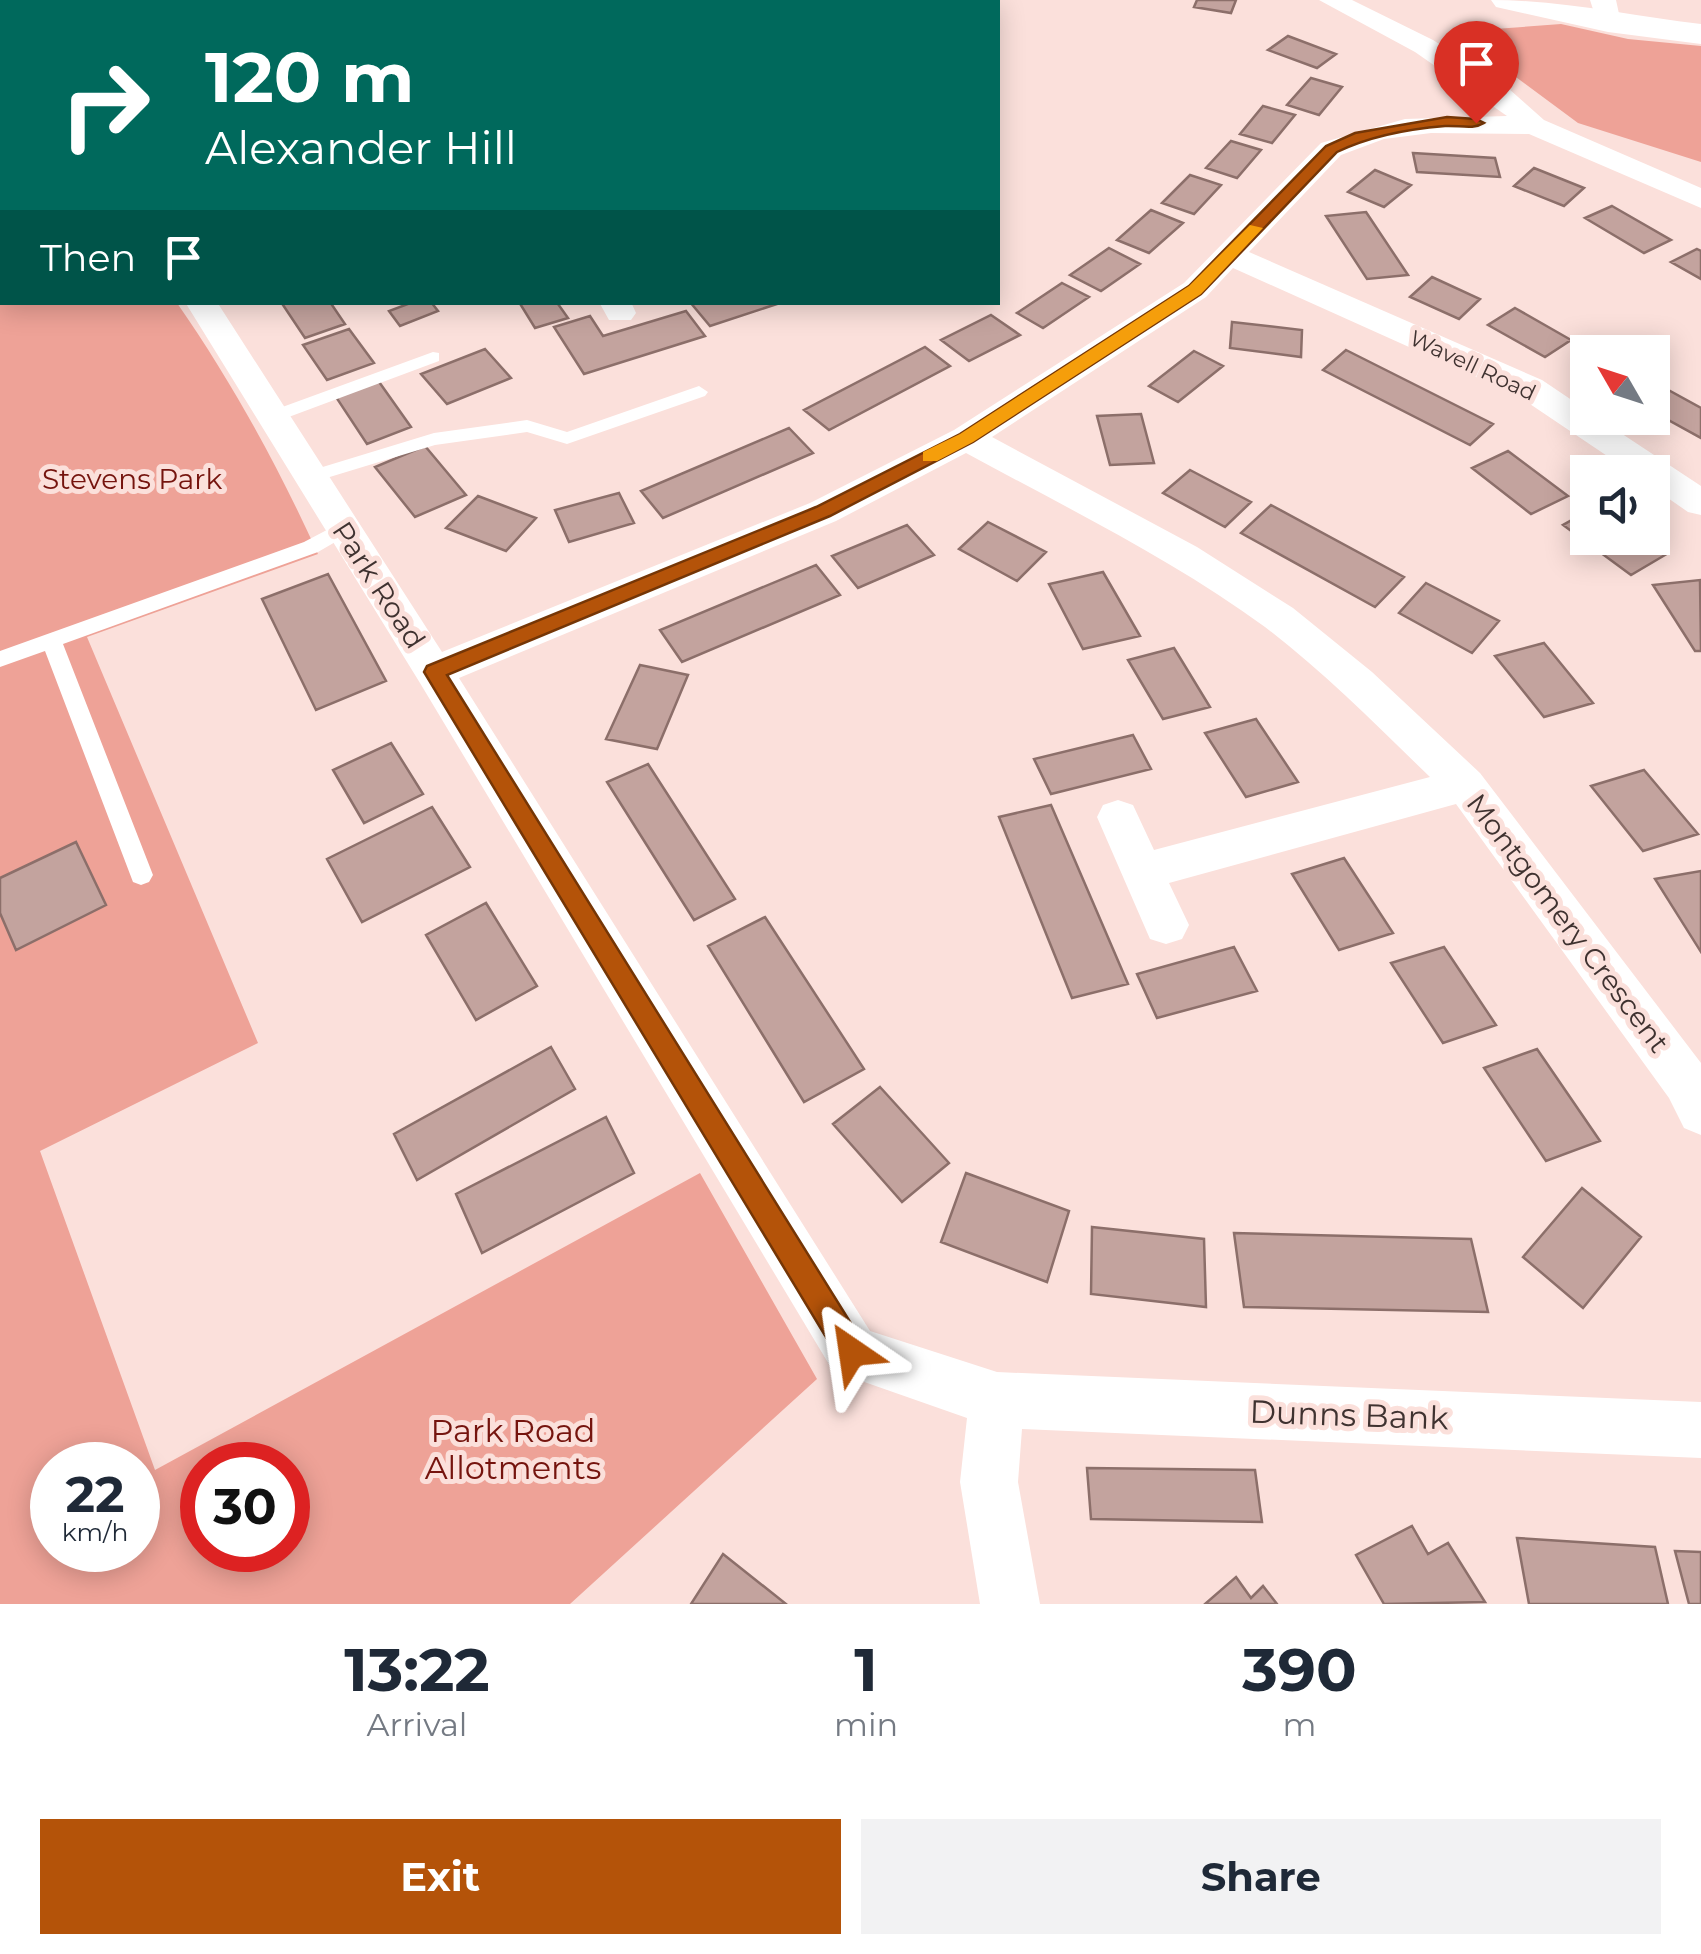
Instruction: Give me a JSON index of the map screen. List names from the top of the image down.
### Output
{
  "streets": {
    "street": [
      "Wavell Road",
      "Park Road",
      "Montgomery Crescent",
      "Dunns Bank"
    ]
  },
  "crossings": [
    ["Park Road", "Dunns Bank"]
  ],
  "parks": ["Stevens Park", "Park Road Allotments"],
  "north": "top left",
  "page": {
    "turn": ["120 m", "Alexander Hill"],
    "then": "Then",
    "speed": "22 km/h",
    "limit": "30",
    "eta": [
      "13:22",
      "Arrival",
      "1",
      "min",
      "390",
      "m"
    ],
    "buttons": ["Exit", "Share"]
  }
}
